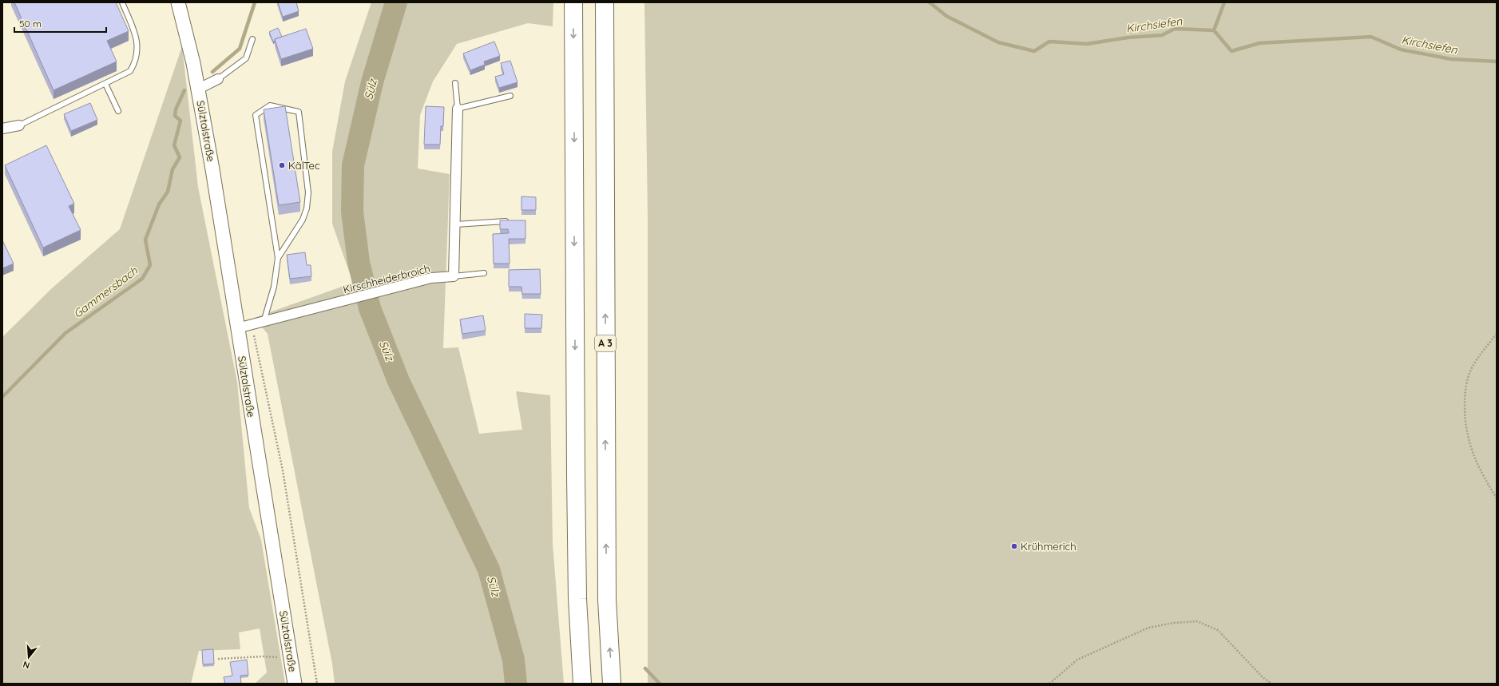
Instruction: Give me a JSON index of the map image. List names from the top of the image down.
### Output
{
  "streets": {
    "highway": ["A 3"],
    "main road": ["Sülztalstraße"],
    "street": ["Kirschheiderbroich"]
  },
  "crossings": [
    ["Sülztalstraße", "Kirschheiderbroich"]
  ],
  "water": ["Kirchsiefen", "Sülz", "Gammersbach"],
  "places": ["KälTec", "Krühmerich"],
  "scale_bar": "50 m",
  "north": "bottom"
}
